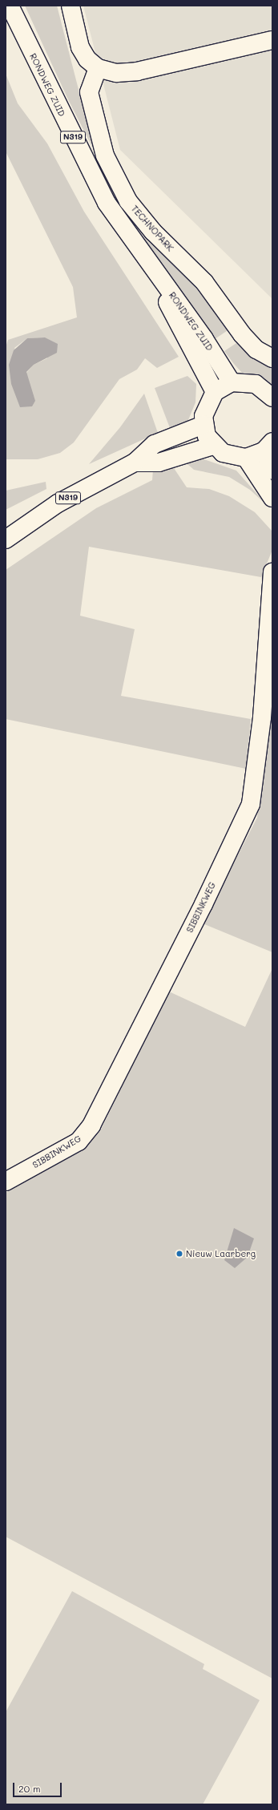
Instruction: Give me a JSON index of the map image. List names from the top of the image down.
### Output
{
  "streets": {
    "street": [
      "RONDWEG ZUID",
      "N319",
      "TECHNOPARK",
      "SIBBINKWEG"
    ]
  },
  "places": ["Nieuw Laarberg"],
  "scale_bar": "20 m"
}
